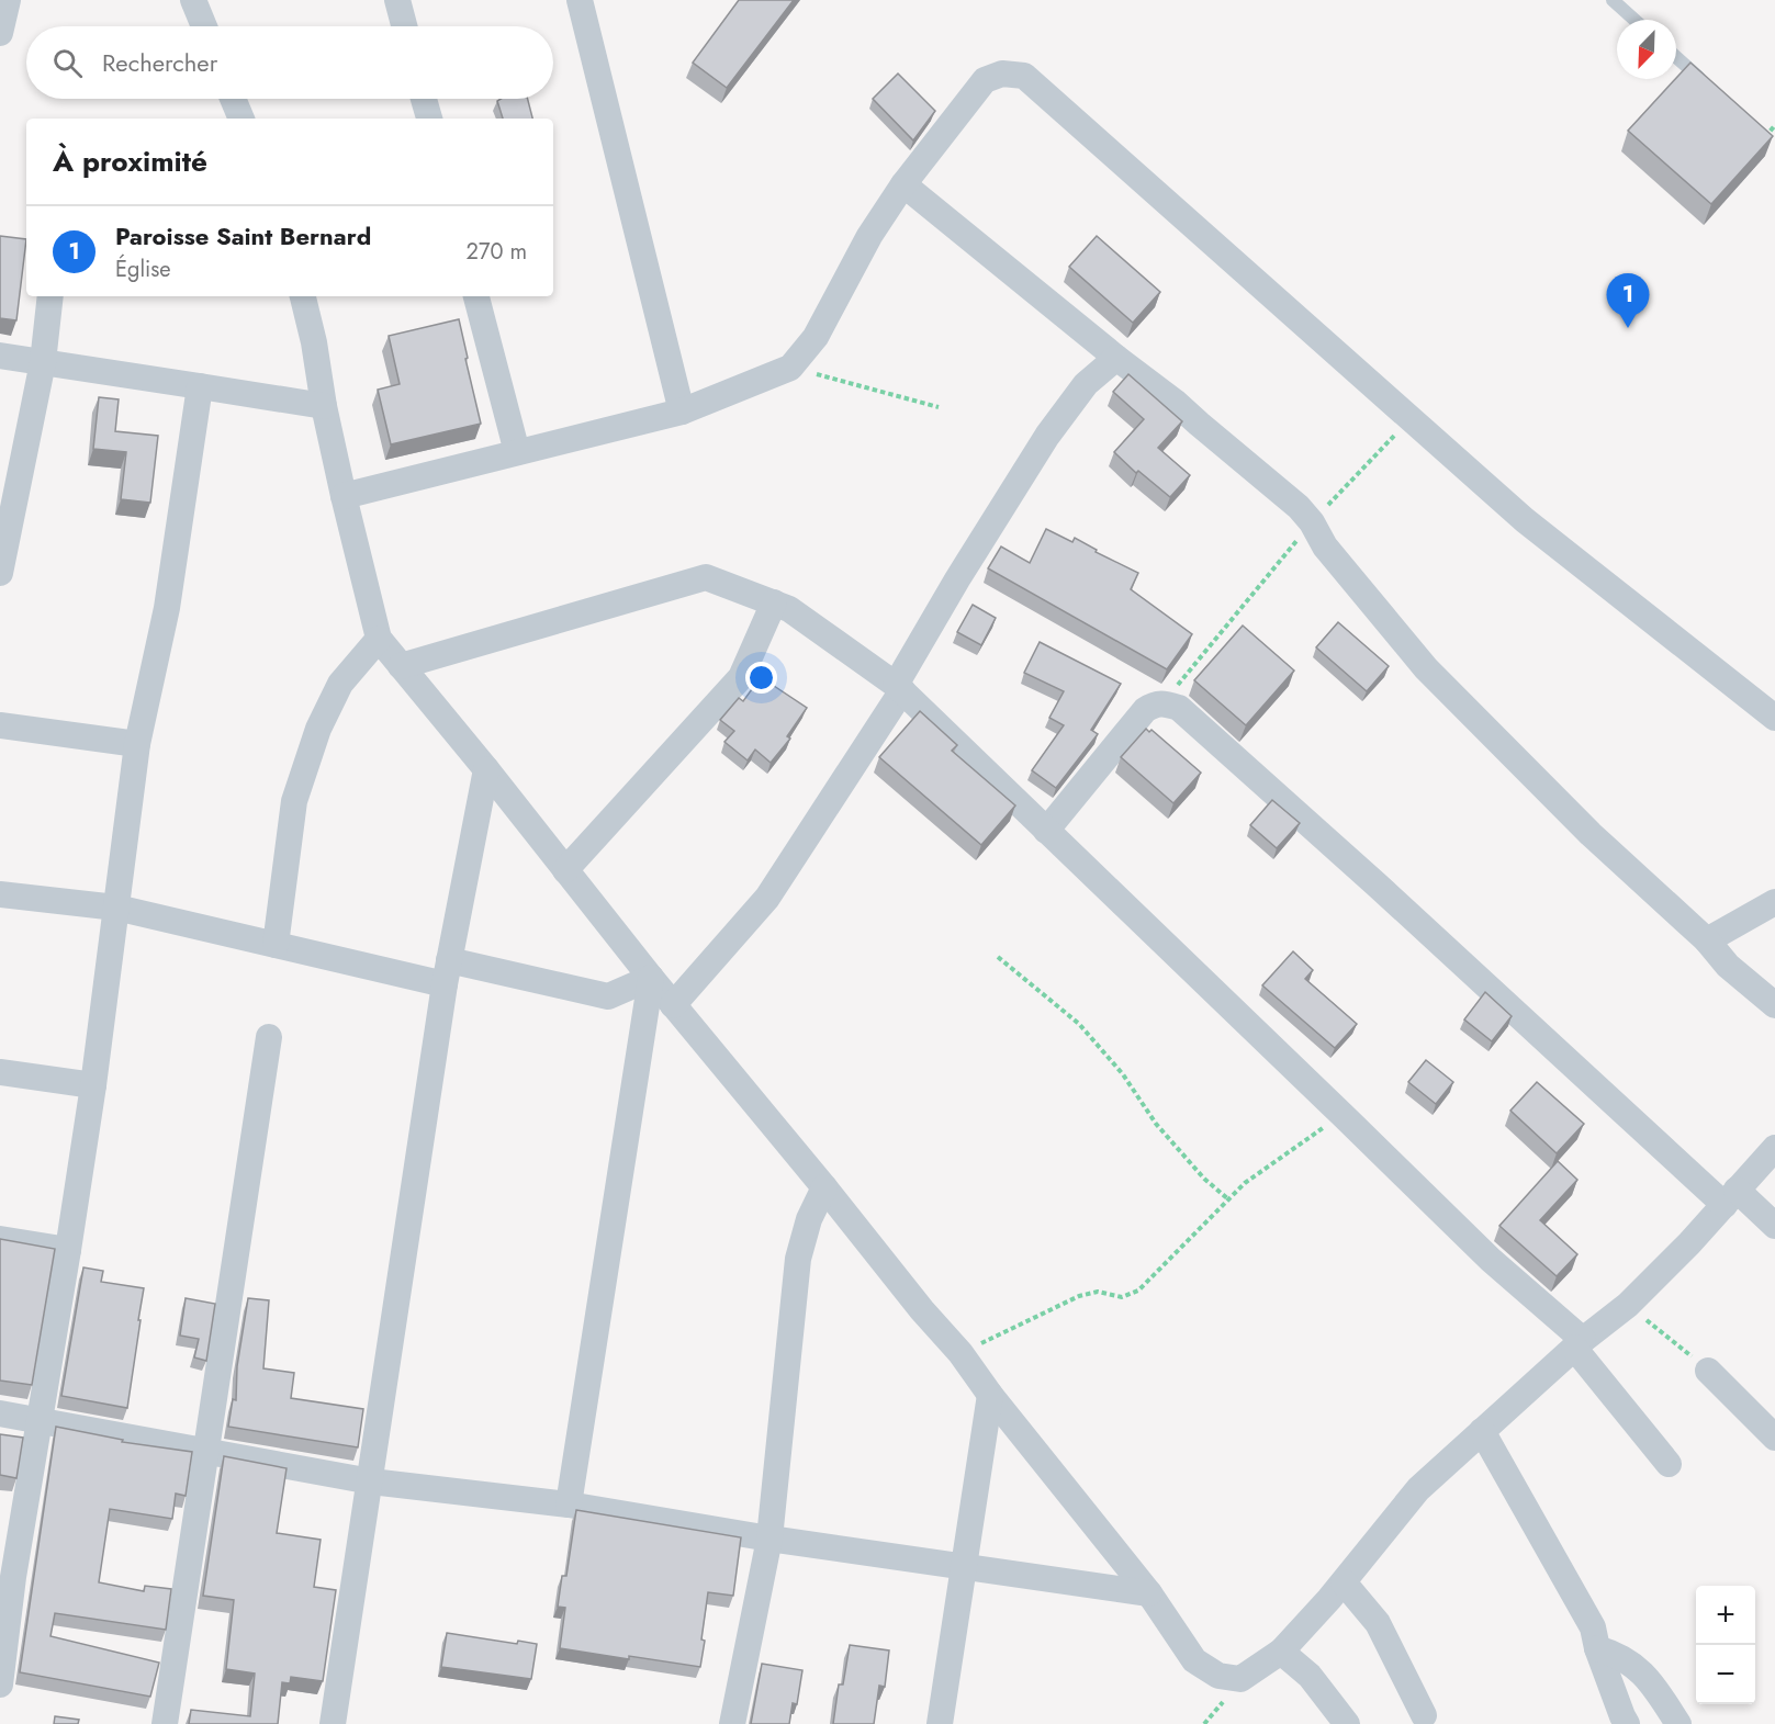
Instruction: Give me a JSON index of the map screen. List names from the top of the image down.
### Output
{
  "north": "bottom left",
  "page": {
    "search": "Rechercher",
    "heading": "À proximité",
    "list": [
      {
        "mark": "1",
        "name": "Paroisse Saint Bernard",
        "note": "Église",
        "value": "270 m"
      }
    ],
    "pins": "1",
    "map_buttons": ["+", "−"]
  }
}
